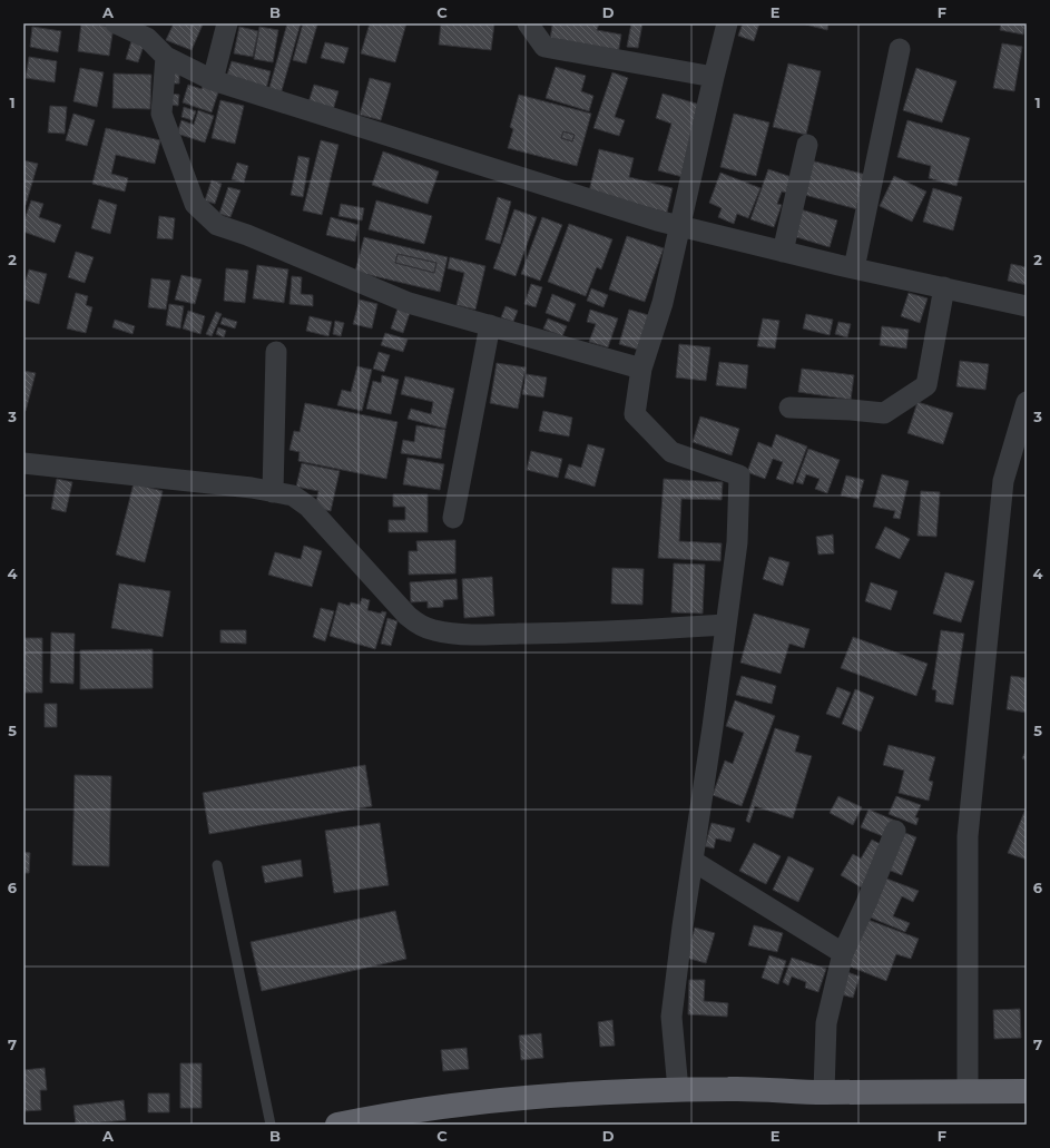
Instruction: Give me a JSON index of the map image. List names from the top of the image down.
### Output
{
  "grid": {
    "columns": [
      "A",
      "B",
      "C",
      "D",
      "E",
      "F"
    ],
    "rows": [
      "1",
      "2",
      "3",
      "4",
      "5",
      "6",
      "7"
    ]
  }
}
